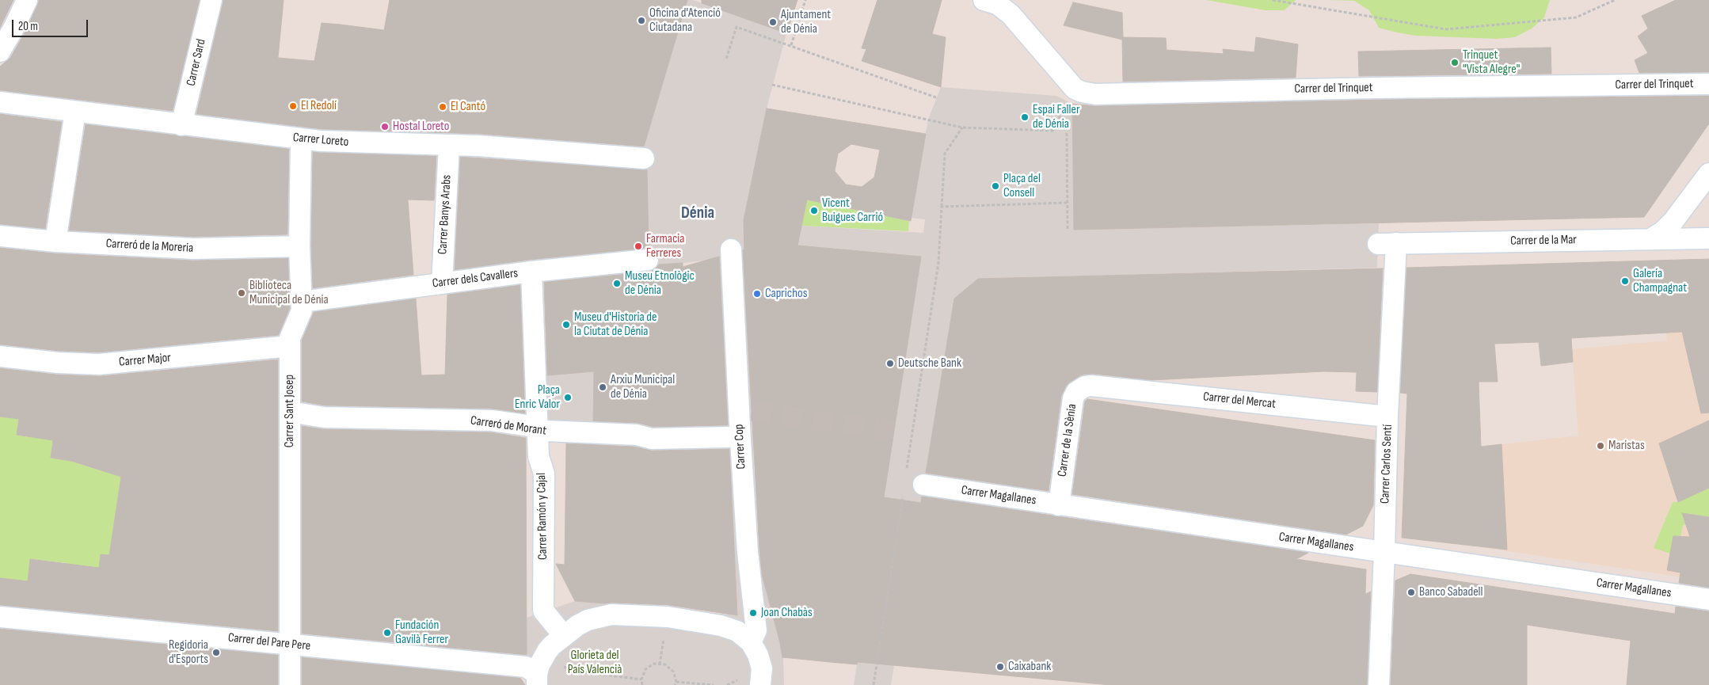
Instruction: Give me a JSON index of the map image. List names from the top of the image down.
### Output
{
  "streets": {
    "street": [
      "Carrer Sard",
      "Carrer del Trinquet",
      "Carrer Loreto",
      "Carrer Banys Arabs",
      "Carrer de la Mar",
      "Carreró de la Moreria",
      "Carrer dels Cavallers",
      "Carrer Major",
      "Carrer del Mercat",
      "Carrer Sant Josep",
      "Carreró de Morant",
      "Carrer de la Sènia",
      "Carrer Cop",
      "Carrer Carlos Sentí",
      "Carrer Magallanes",
      "Carrer Ramón y Cajal",
      "Carrer del Pare Pere"
    ]
  },
  "crossings": [
    ["Carrer Sard", "Carrer Loreto"],
    ["Carrer Loreto", "Carrer Banys Arabs"],
    ["Carrer Loreto", "Carrer Sant Josep"],
    ["Carrer Banys Arabs", "Carrer dels Cavallers"],
    ["Carrer de la Mar", "Carrer Carlos Sentí"],
    ["Carreró de la Moreria", "Carrer Sant Josep"],
    ["Carrer dels Cavallers", "Carrer Sant Josep"],
    ["Carrer dels Cavallers", "Carrer Ramón y Cajal"],
    ["Carrer Major", "Carrer Sant Josep"],
    ["Carrer del Mercat", "Carrer de la Sènia"],
    ["Carrer del Mercat", "Carrer Carlos Sentí"],
    ["Carrer Sant Josep", "Carreró de Morant"],
    ["Carrer Sant Josep", "Carrer del Pare Pere"],
    ["Carreró de Morant", "Carrer Ramón y Cajal"],
    ["Carrer de la Sènia", "Carrer Magallanes"],
    ["Carrer Carlos Sentí", "Carrer Magallanes"]
  ],
  "districts": ["Dénia"],
  "parks": ["Glorieta del País Valencià"],
  "places": [
    "Oficina d'Atenció Ciutadana",
    "Ajuntament de Dénia",
    "Trinquet \"Vista Alegre\"",
    "El Redolí",
    "El Cantó",
    "Espai Faller de Dénia",
    "Hostal Loreto",
    "Plaça del Consell",
    "Vicent Buigues Carrió",
    "Farmacia Ferreres",
    "Galería Champagnat",
    "Museu Etnològic de Dénia",
    "Biblioteca Municipal de Dénia",
    "Caprichos",
    "Museu d'Historia de la Ciutat de Dénia",
    "Deutsche Bank",
    "Arxiu Municipal de Dénia",
    "Plaça Enric Valor",
    "Maristas",
    "Banco Sabadell",
    "Joan Chabàs",
    "Fundación Gavilà Ferrer",
    "Regidoria d'Esports",
    "Caixabank"
  ],
  "scale_bar": "20 m"
}
